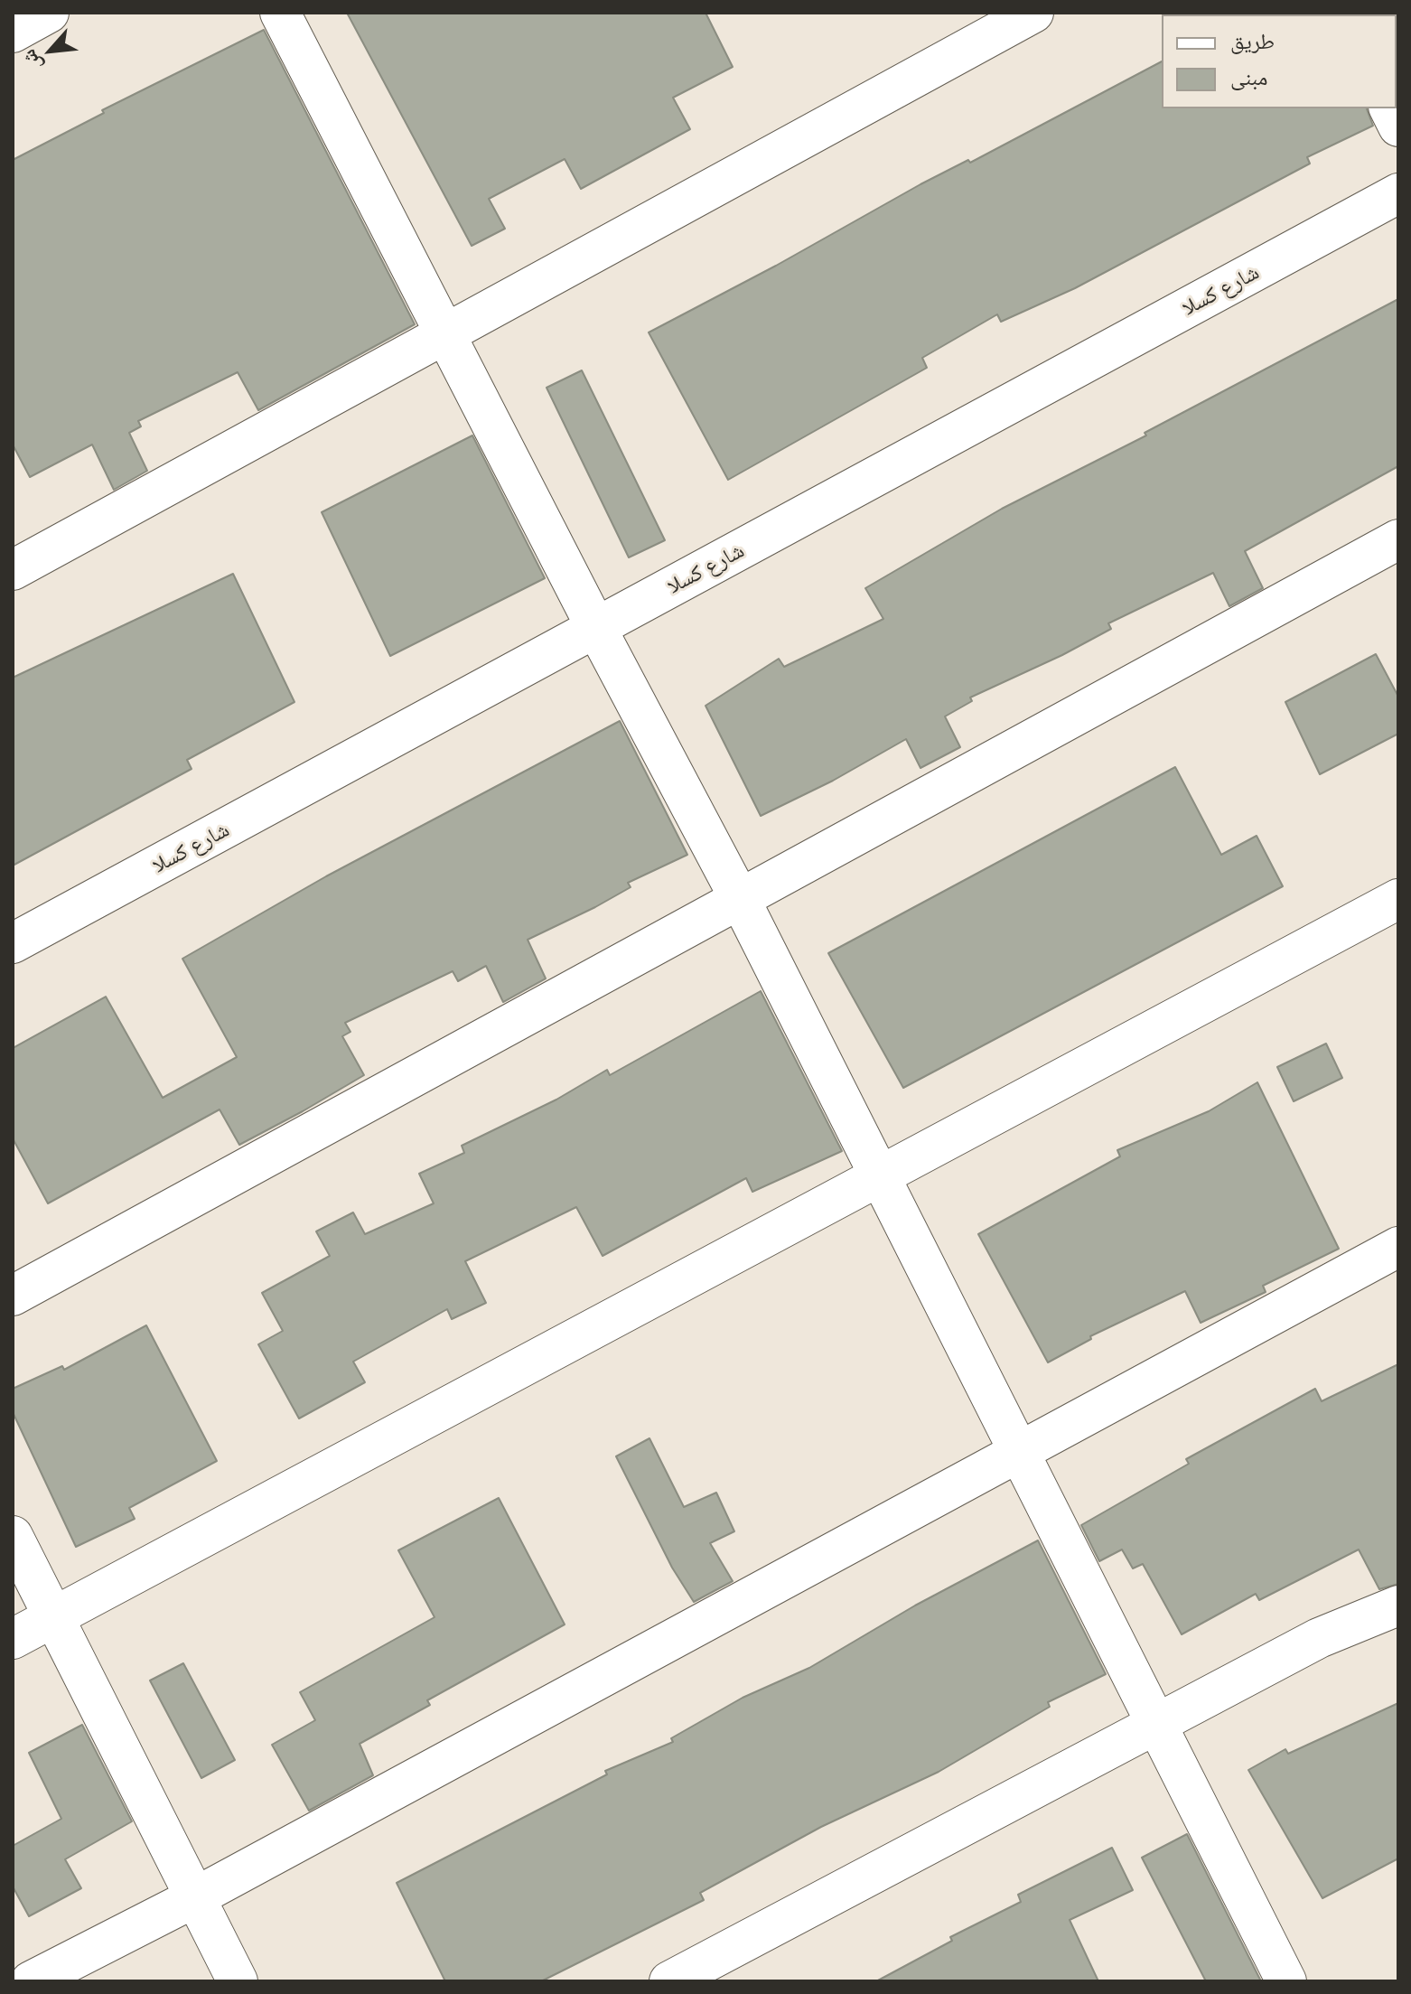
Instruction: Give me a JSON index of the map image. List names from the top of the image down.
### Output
{
  "streets": {
    "street": ["شارع كسلا"]
  },
  "legend": ["طريق", "مبنى"],
  "north": "bottom left"
}
